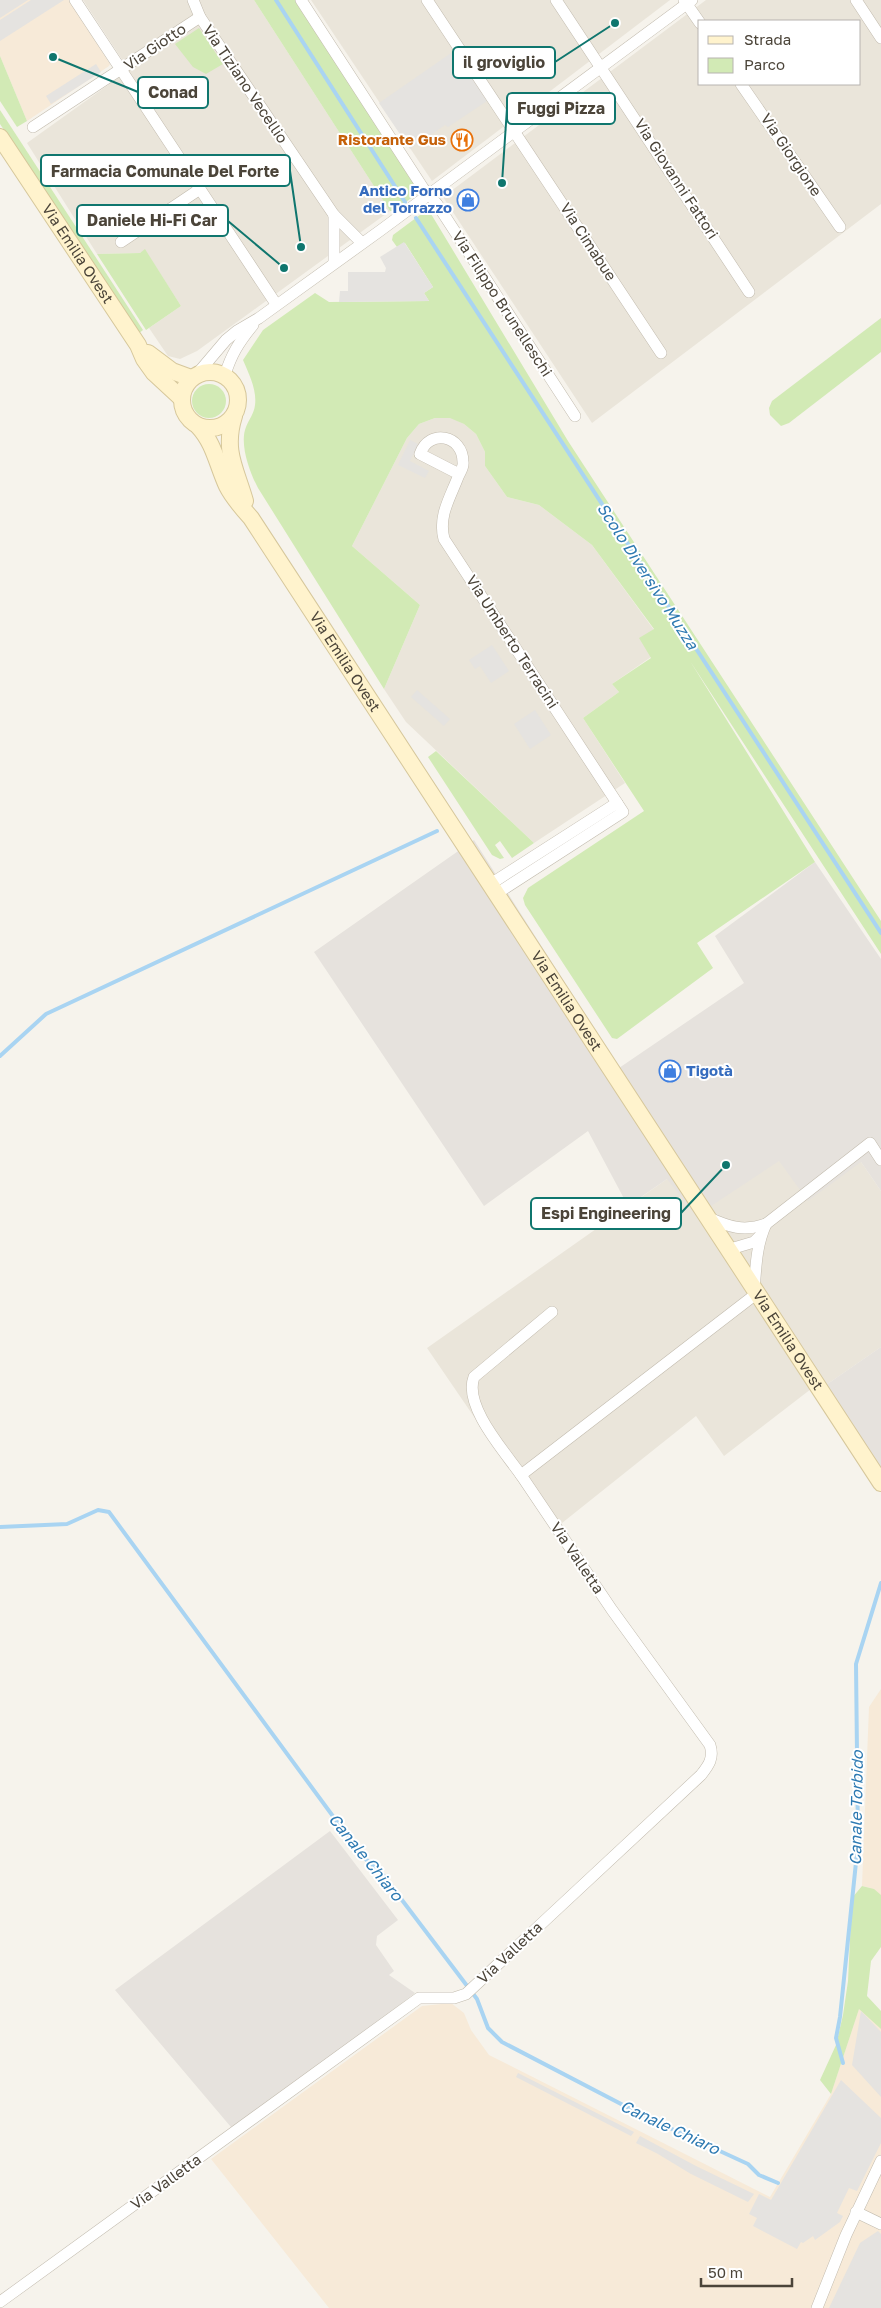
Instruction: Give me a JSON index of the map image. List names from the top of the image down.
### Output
{
  "streets": {
    "main road": ["Via Emilia Ovest"],
    "street": [
      "Via Giotto",
      "Via Tiziano Vecellio",
      "Via Giorgione",
      "Via Giovanni Fattori",
      "Via Cimabue",
      "Via Filippo Brunelleschi",
      "Via Umberto Terracini",
      "Via Valletta"
    ]
  },
  "crossings": [
    ["Via Giotto", "Via Tiziano Vecellio"],
    ["Via Emilia Ovest", "Via Umberto Terracini"]
  ],
  "water": ["Scolo Diversivo Muzza", "Canale Torbido", "Canale Chiaro"],
  "places": {
    "other": [
      "il groviglio",
      "Conad",
      "Fuggi Pizza",
      "Farmacia Comunale Del Forte",
      "Daniele Hi-Fi Car",
      "Espi Engineering"
    ],
    "restaurant": ["Ristorante Gus"],
    "shop": ["Antico Forno del Torrazzo", "Tigotà"]
  },
  "legend": ["Strada", "Parco"],
  "scale_bar": "50 m"
}
